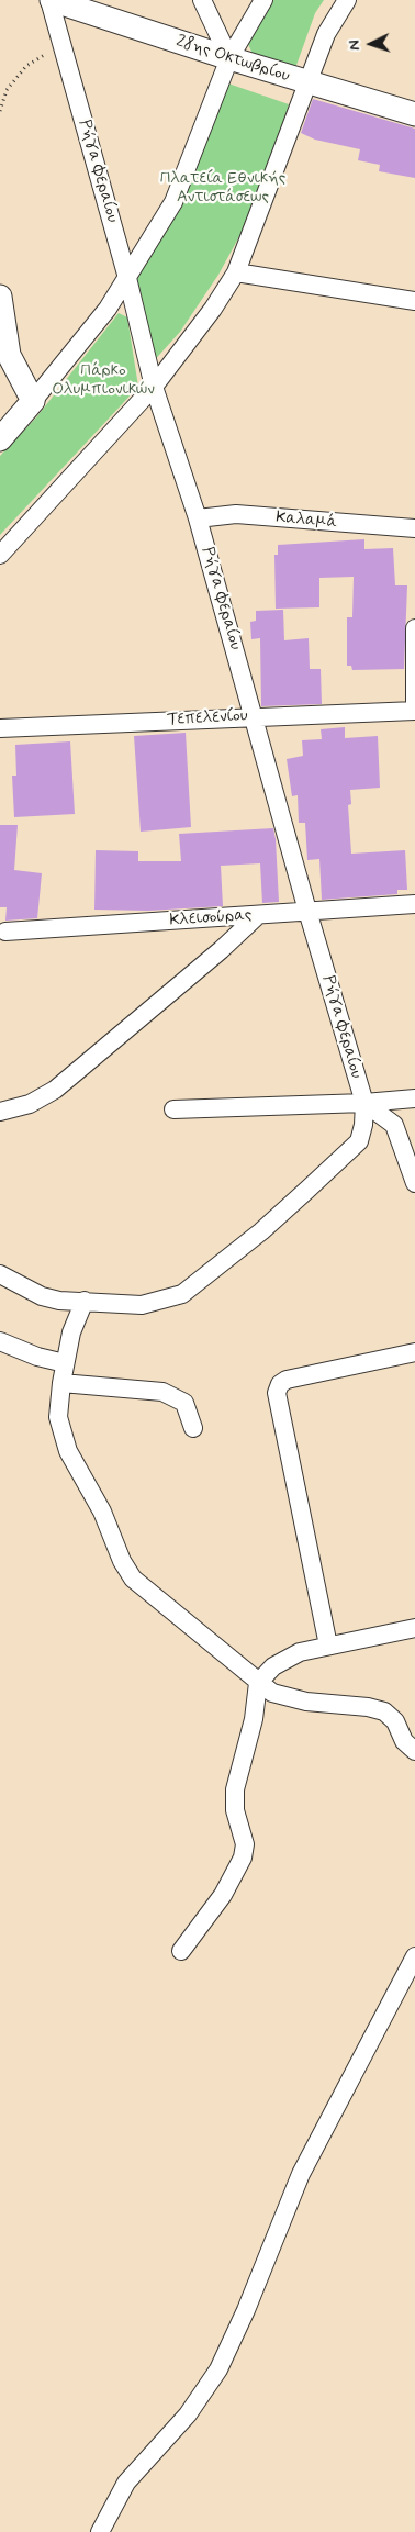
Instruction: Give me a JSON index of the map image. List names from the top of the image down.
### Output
{
  "streets": {
    "street": [
      "28ης Οκτωβρίου",
      "Ρήγα Φεραίου",
      "Καλαμά",
      "Τεπελενίου",
      "Κλεισούρας"
    ]
  },
  "crossings": [
    ["28ης Οκτωβρίου", "Ρήγα Φεραίου"],
    ["Ρήγα Φεραίου", "Καλαμά"],
    ["Ρήγα Φεραίου", "Τεπελενίου"],
    ["Ρήγα Φεραίου", "Κλεισούρας"]
  ],
  "parks": ["Πλατεία Εθνικής Αντιστάσεως", "Πάρκο Ολυμπιονικών"],
  "north": "left"
}
